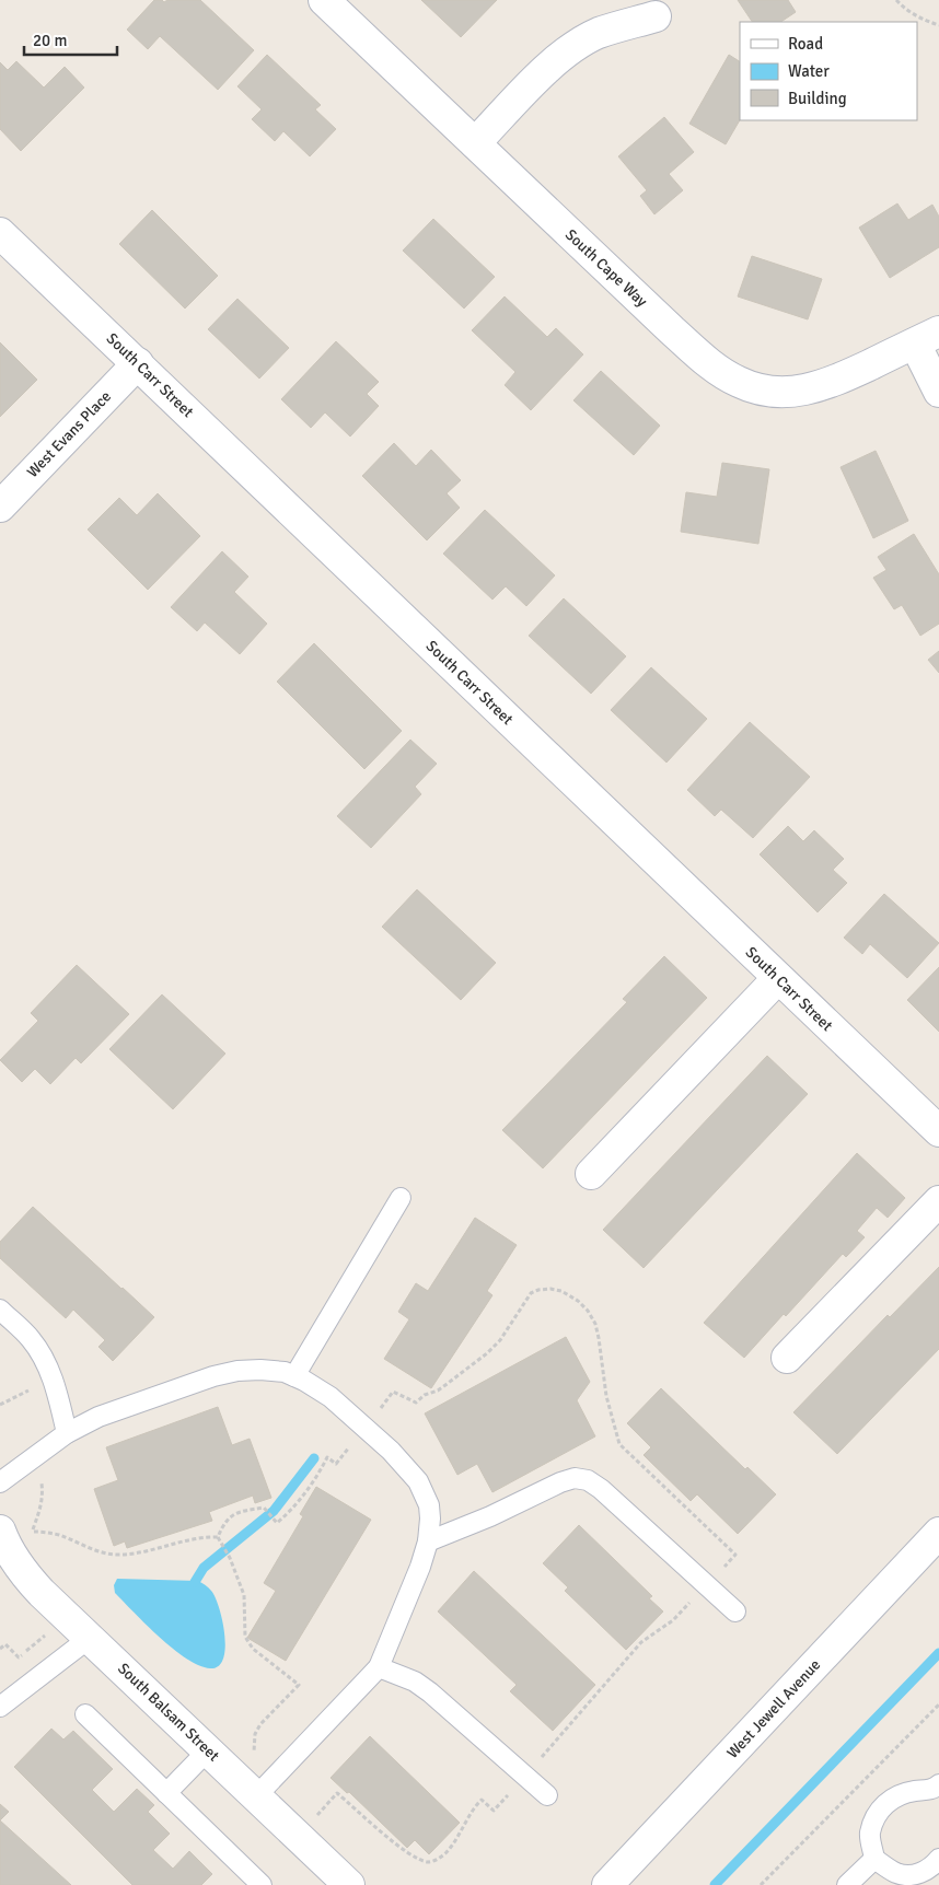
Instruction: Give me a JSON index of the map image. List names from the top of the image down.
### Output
{
  "streets": {
    "street": [
      "South Cape Way",
      "South Carr Street",
      "West Evans Place",
      "West Jewell Avenue",
      "South Balsam Street"
    ]
  },
  "crossings": [
    ["South Carr Street", "West Evans Place"]
  ],
  "legend": ["Road", "Water", "Building"],
  "scale_bar": "20 m"
}
